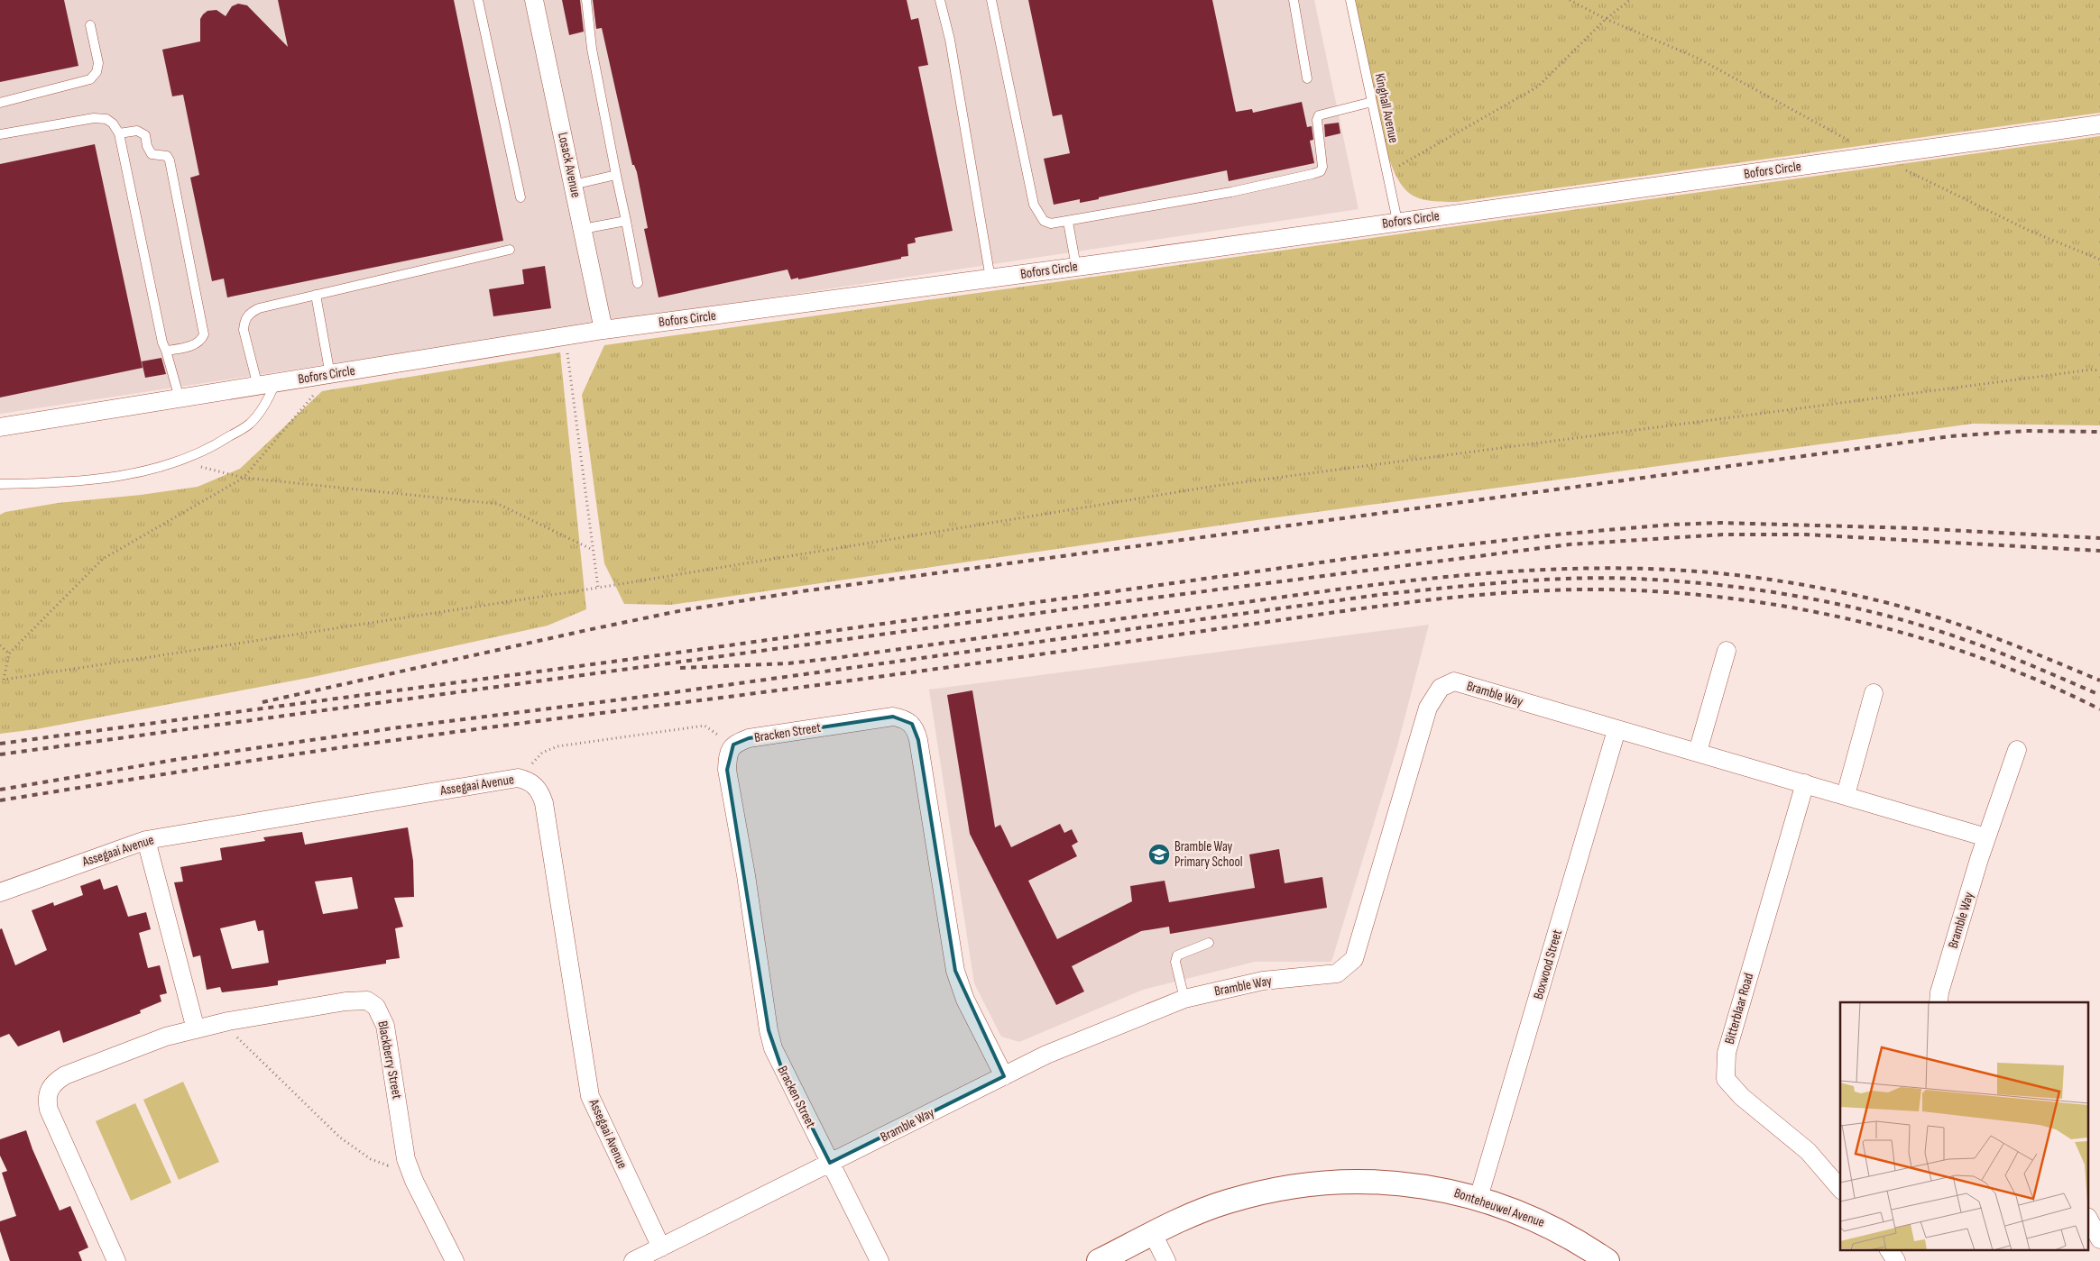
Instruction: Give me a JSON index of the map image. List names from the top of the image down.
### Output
{
  "streets": {
    "street": [
      "Losack Avenue",
      "Bofors Circle",
      "Bramble Way",
      "Bracken Street",
      "Assegaai Avenue",
      "Boxwood Street",
      "Bitterblaar Road",
      "Blackberry Street",
      "Bonteheuwel Avenue"
    ],
    "lane": ["Kinghall Avenue"]
  },
  "crossings": [
    ["Kinghall Avenue", "Bofors Circle"],
    ["Losack Avenue", "Bofors Circle"],
    ["Bramble Way", "Bracken Street"],
    ["Bramble Way", "Assegaai Avenue"],
    ["Bramble Way", "Boxwood Street"],
    ["Bramble Way", "Bitterblaar Road"],
    ["Boxwood Street", "Bonteheuwel Avenue"]
  ],
  "places": {
    "school or university": ["Bramble Way Primary School"]
  }
}
